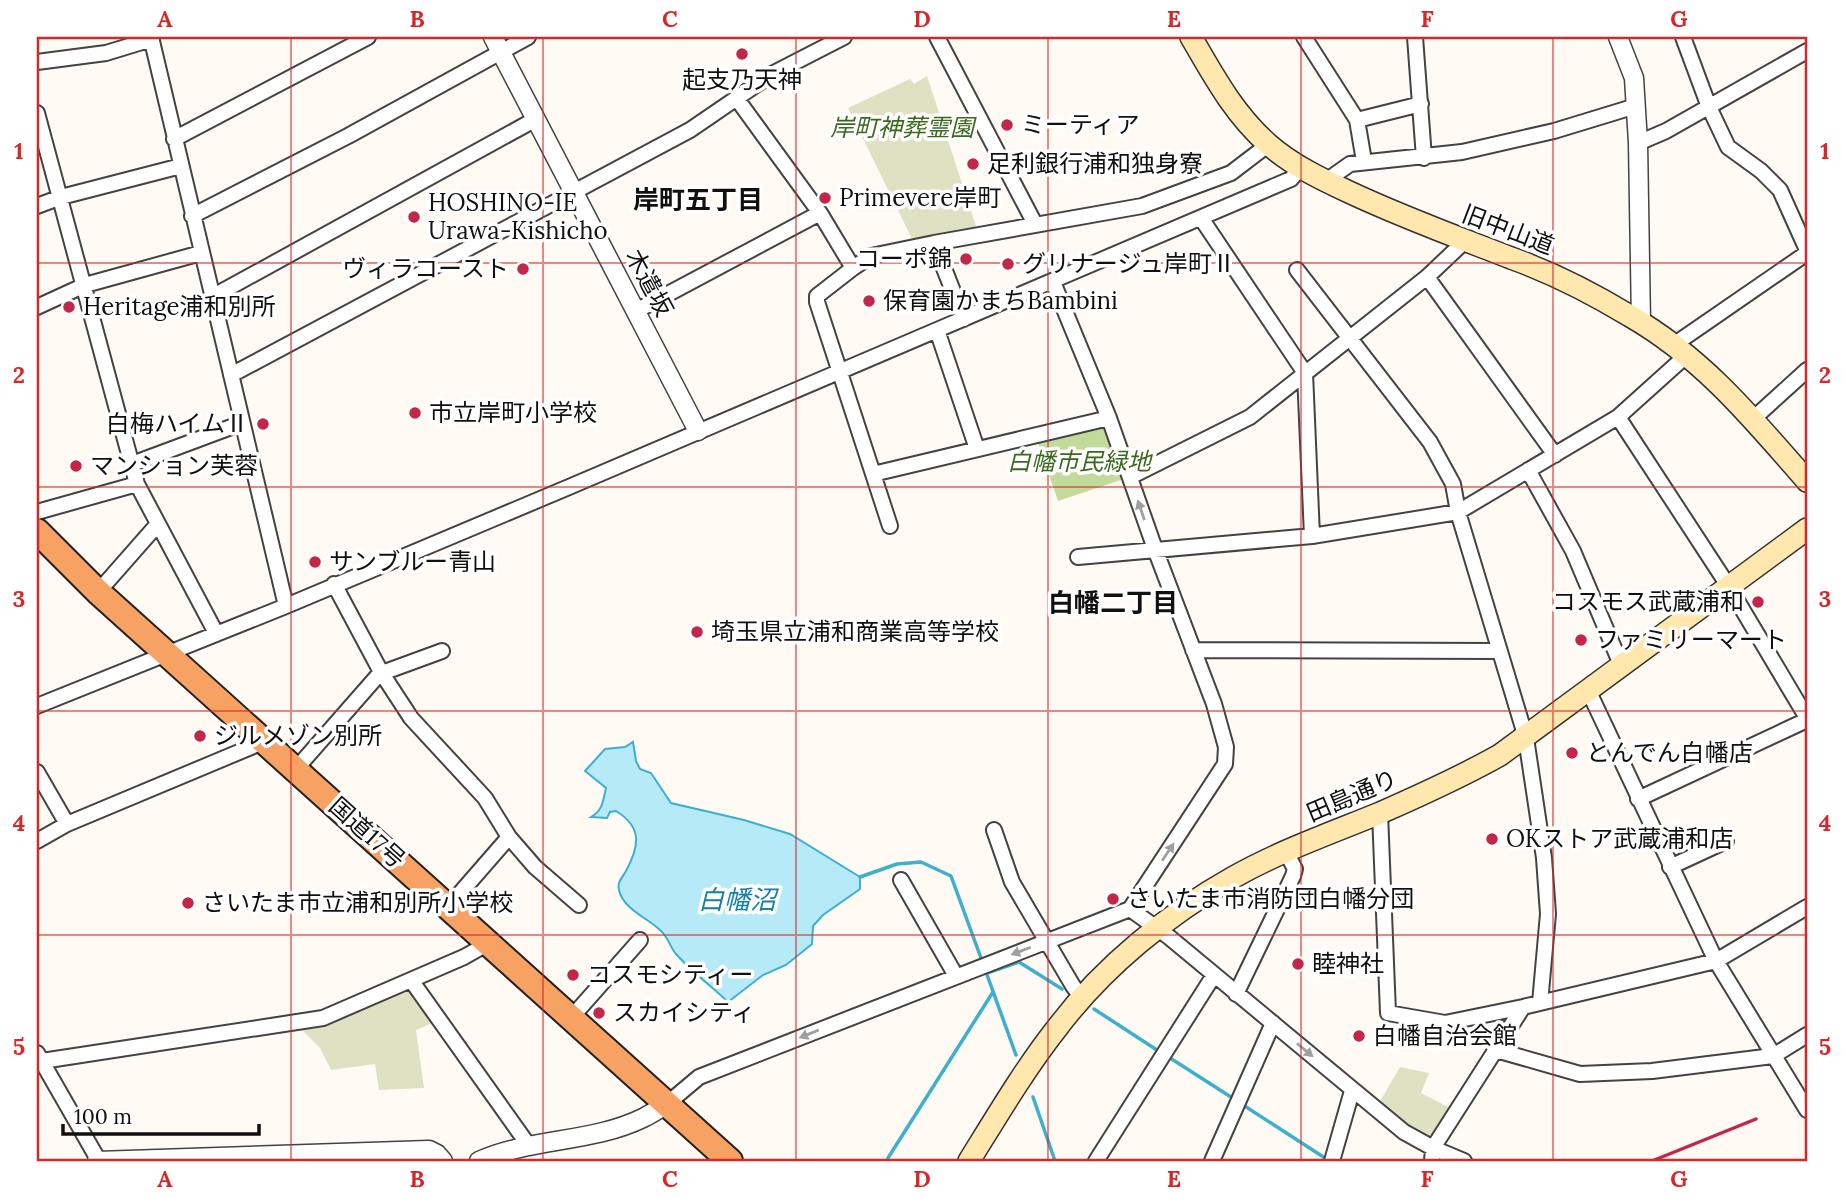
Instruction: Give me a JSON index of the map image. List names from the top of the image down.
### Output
{
  "streets": {
    "highway": ["国道17号"],
    "main road": ["旧中山道", "田島通り"],
    "street": ["木遣坂"]
  },
  "districts": ["岸町五丁目", "白幡二丁目"],
  "water": ["白幡沼"],
  "parks": ["岸町神葬霊園", "白幡市民緑地"],
  "places": [
    "起支乃天神",
    "ミーティア",
    "足利銀行浦和独身寮",
    "Primevere岸町",
    "HOSHINO-IE Urawa-Kishicho",
    "コーポ錦",
    "グリナージュ岸町Ⅱ",
    "ヴィラコースト",
    "保育園かまちBambini",
    "Heritage浦和別所",
    "市立岸町小学校",
    "白梅ハイムⅡ",
    "マンション芙蓉",
    "サンブルー青山",
    "コスモス武蔵浦和",
    "埼玉県立浦和商業高等学校",
    "ファミリーマート",
    "ジルメゾン別所",
    "とんでん白幡店",
    "OKストア武蔵浦和店",
    "さいたま市消防団白幡分団",
    "さいたま市立浦和別所小学校",
    "睦神社",
    "コスモシティー",
    "スカイシティ",
    "白幡自治会館"
  ],
  "scale_bar": "100 m",
  "grid": {
    "columns": [
      "A",
      "B",
      "C",
      "D",
      "E",
      "F",
      "G"
    ],
    "rows": [
      "1",
      "2",
      "3",
      "4",
      "5"
    ]
  }
}
